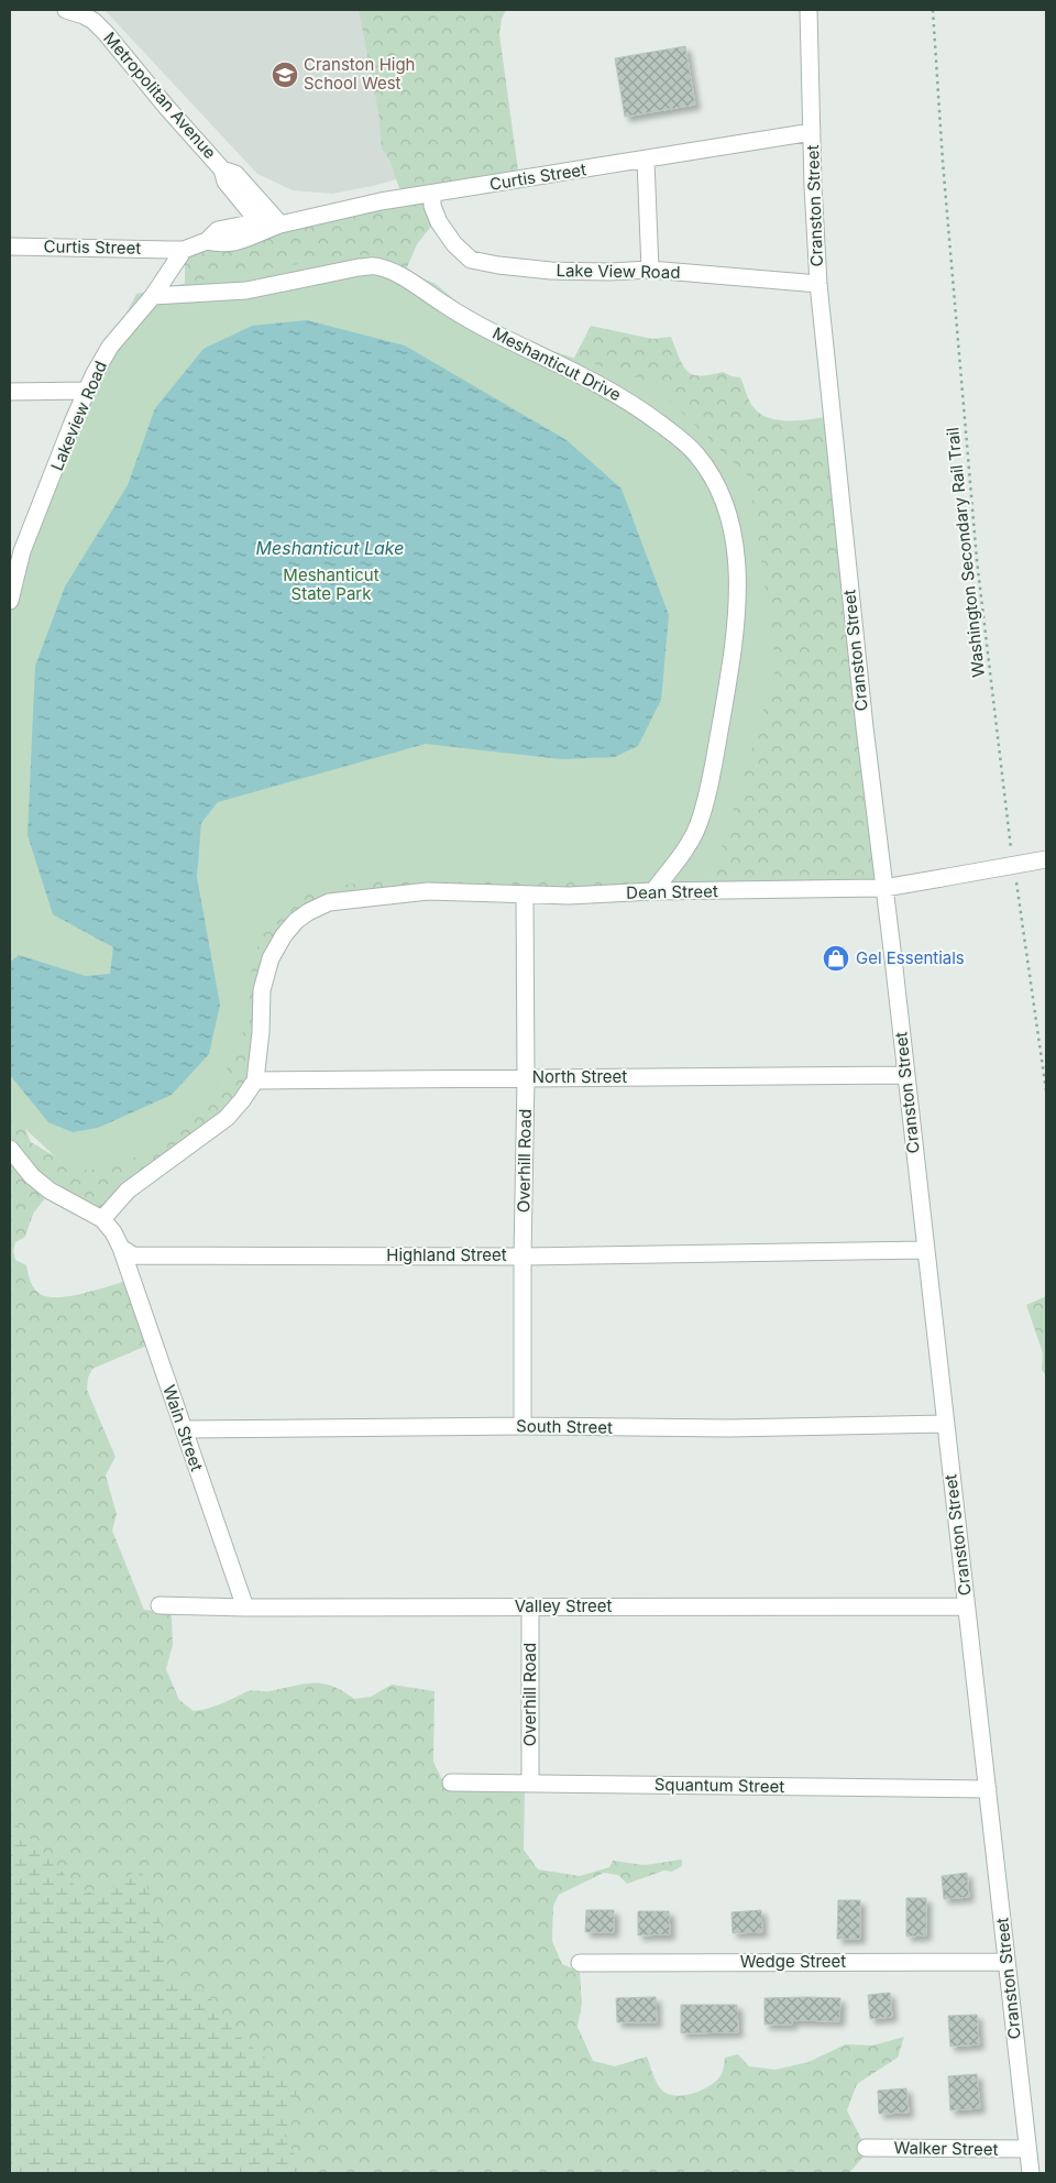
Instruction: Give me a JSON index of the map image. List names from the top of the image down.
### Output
{
  "streets": {
    "street": [
      "Metropolitan Avenue",
      "Curtis Street",
      "Cranston Street",
      "Lake View Road",
      "Meshanticut Drive",
      "Lakeview Road",
      "Dean Street",
      "North Street",
      "Overhill Road",
      "Highland Street",
      "South Street",
      "Wain Street",
      "Valley Street",
      "Squantum Street",
      "Wedge Street",
      "Walker Street"
    ],
    "path": ["Washington Secondary Rail Trail"]
  },
  "crossings": [
    ["Metropolitan Avenue", "Curtis Street"],
    ["Curtis Street", "Cranston Street"],
    ["Curtis Street", "Lake View Road"],
    ["Curtis Street", "Lakeview Road"],
    ["Cranston Street", "Lake View Road"],
    ["Cranston Street", "Dean Street"],
    ["Cranston Street", "North Street"],
    ["Cranston Street", "Highland Street"],
    ["Cranston Street", "South Street"],
    ["Cranston Street", "Valley Street"],
    ["Cranston Street", "Squantum Street"],
    ["Cranston Street", "Wedge Street"],
    ["Cranston Street", "Walker Street"],
    ["Meshanticut Drive", "Lakeview Road"],
    ["Meshanticut Drive", "Dean Street"],
    ["Dean Street", "North Street"],
    ["Dean Street", "Overhill Road"],
    ["North Street", "Overhill Road"],
    ["Overhill Road", "Highland Street"],
    ["Overhill Road", "South Street"],
    ["Overhill Road", "Valley Street"],
    ["Overhill Road", "Squantum Street"],
    ["Highland Street", "Wain Street"],
    ["South Street", "Wain Street"],
    ["Wain Street", "Valley Street"]
  ],
  "water": ["Meshanticut Lake"],
  "parks": ["Meshanticut State Park"],
  "places": {
    "school or university": ["Cranston High School West"],
    "shop": ["Gel Essentials"]
  }
}
